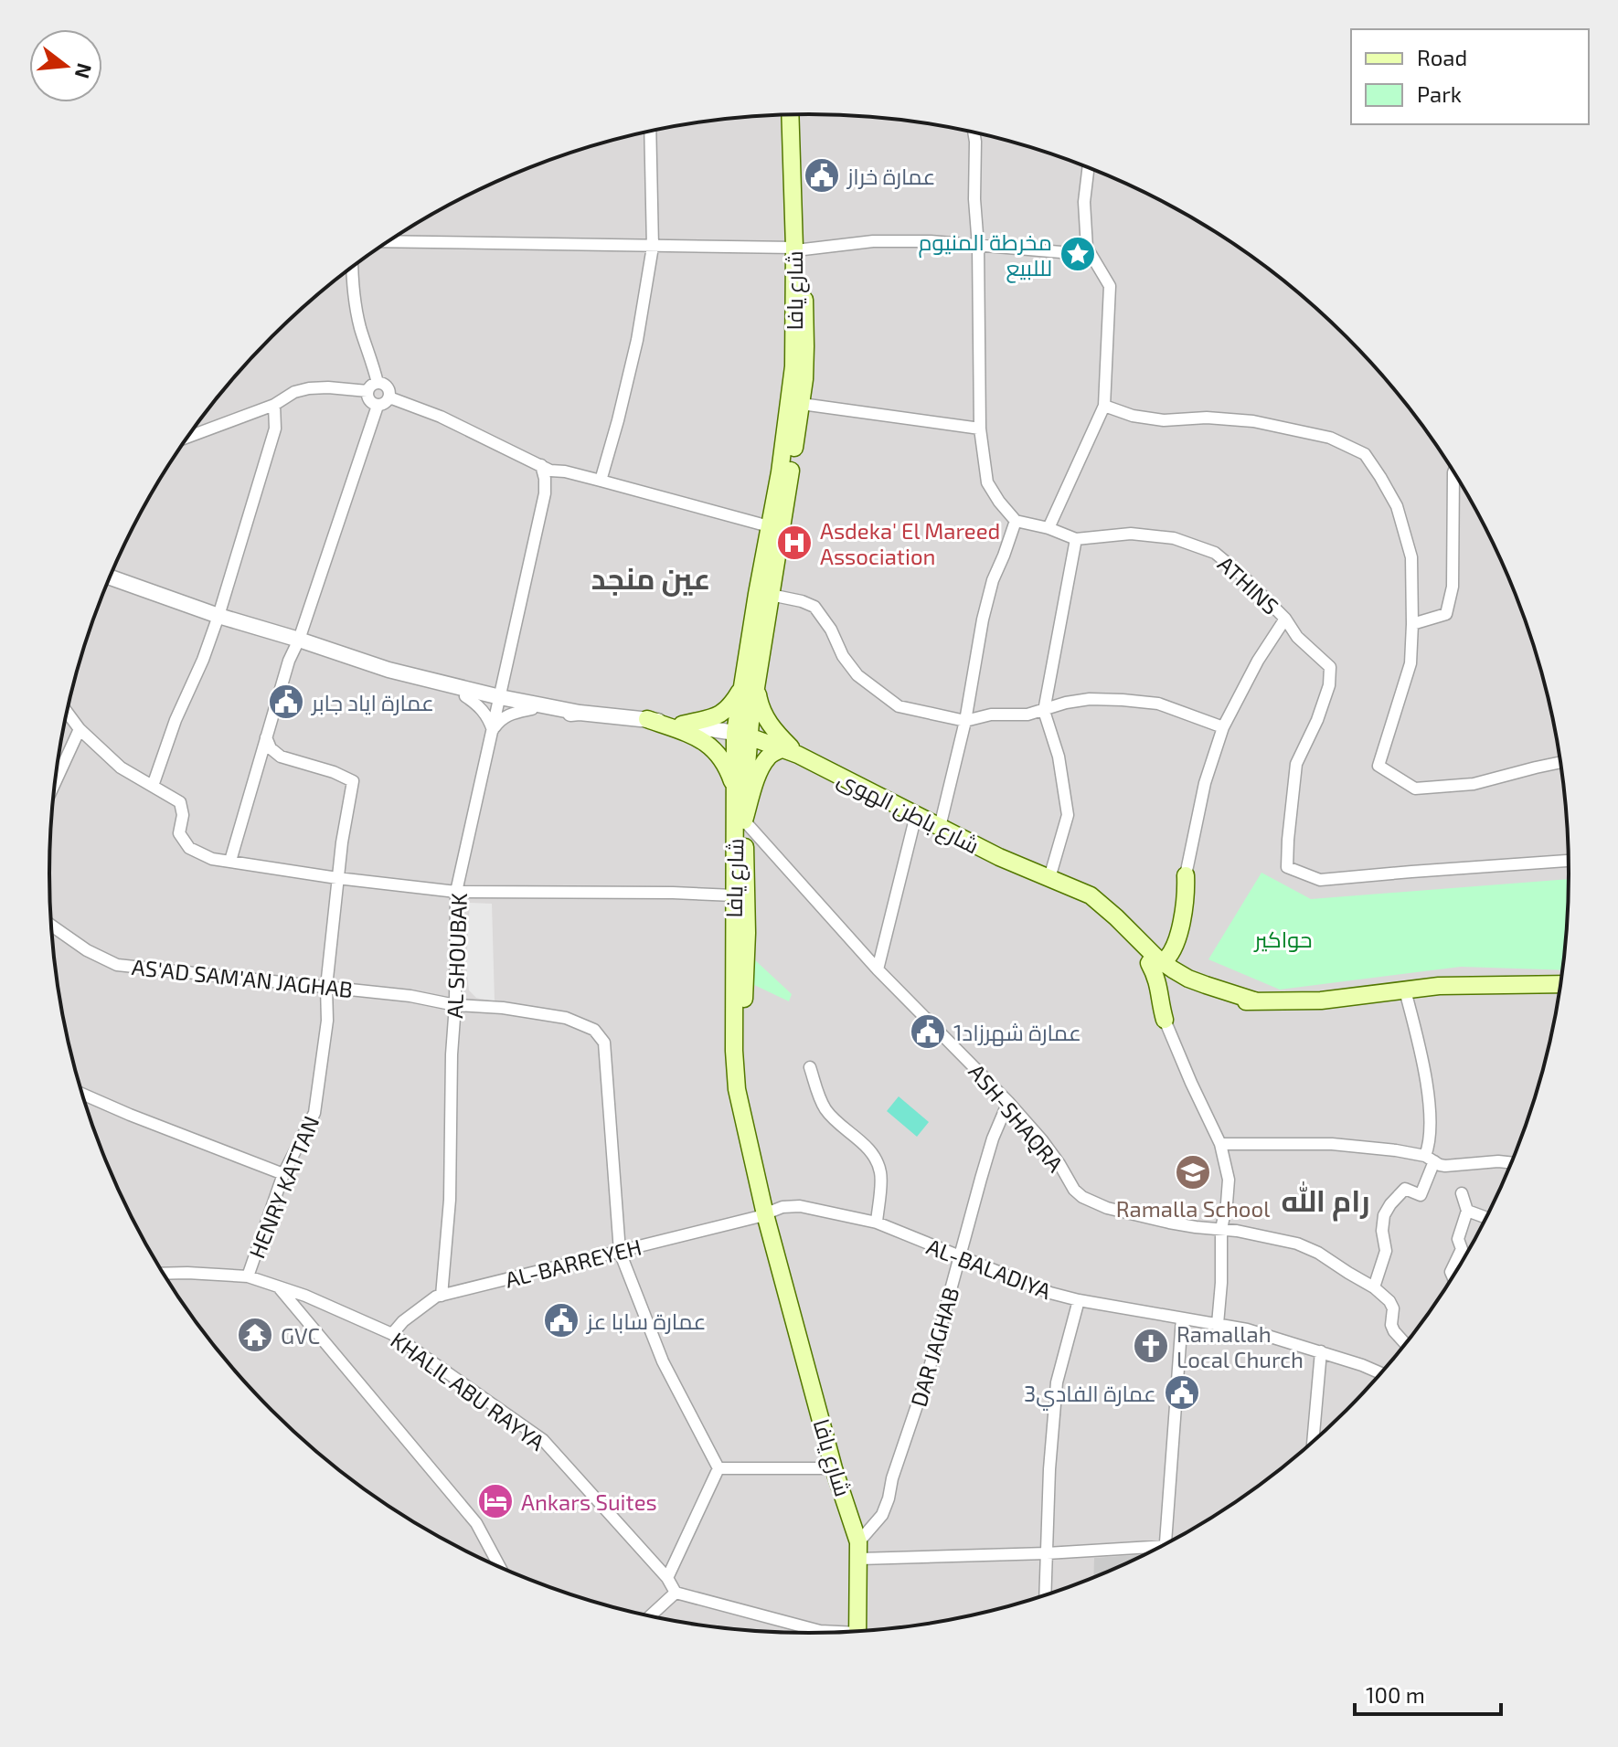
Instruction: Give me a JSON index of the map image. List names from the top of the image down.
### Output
{
  "streets": {
    "main road": ["شارع يافا", "شارع باطن الهوى"],
    "street": [
      "ATHINS",
      "AL SHOUBAK",
      "AS'AD SAM'AN JAGHAB",
      "ASH-SHAQRA",
      "HENRY KATTAN",
      "AL-BARREYEH",
      "AL-BALADIYA",
      "DAR JAGHAB",
      "KHALIL ABU RAYYA"
    ]
  },
  "crossings": [
    ["شارع يافا", "شارع باطن الهوى"],
    ["شارع يافا", "ASH-SHAQRA"],
    ["شارع يافا", "AL-BARREYEH"],
    ["شارع يافا", "AL-BALADIYA"],
    ["شارع يافا", "DAR JAGHAB"],
    ["AL SHOUBAK", "AS'AD SAM'AN JAGHAB"],
    ["AL SHOUBAK", "AL-BARREYEH"],
    ["AS'AD SAM'AN JAGHAB", "HENRY KATTAN"],
    ["AS'AD SAM'AN JAGHAB", "AL-BARREYEH"],
    ["ASH-SHAQRA", "DAR JAGHAB"],
    ["HENRY KATTAN", "KHALIL ABU RAYYA"],
    ["AL-BARREYEH", "AL-BALADIYA"],
    ["AL-BARREYEH", "KHALIL ABU RAYYA"],
    ["AL-BALADIYA", "DAR JAGHAB"]
  ],
  "districts": ["عين منجد", "رام الله"],
  "parks": ["حواكير"],
  "places": {
    "public building": [
      "عمارة خراز",
      "عمارة اياد جابر",
      "عمارة شهرزاد1",
      "عمارة سابا عز",
      "عمارة الفادي3"
    ],
    "place": ["مخرطة المنيوم لللبيع"],
    "hospital": ["Asdeka' El Mareed Association"],
    "school or university": ["Ramalla School"],
    "temple": ["GVC"],
    "church": ["Ramallah Local Church"],
    "hotel": ["Ankars Suites"]
  },
  "legend": ["Road", "Park"],
  "scale_bar": "100 m",
  "north": "right"
}
